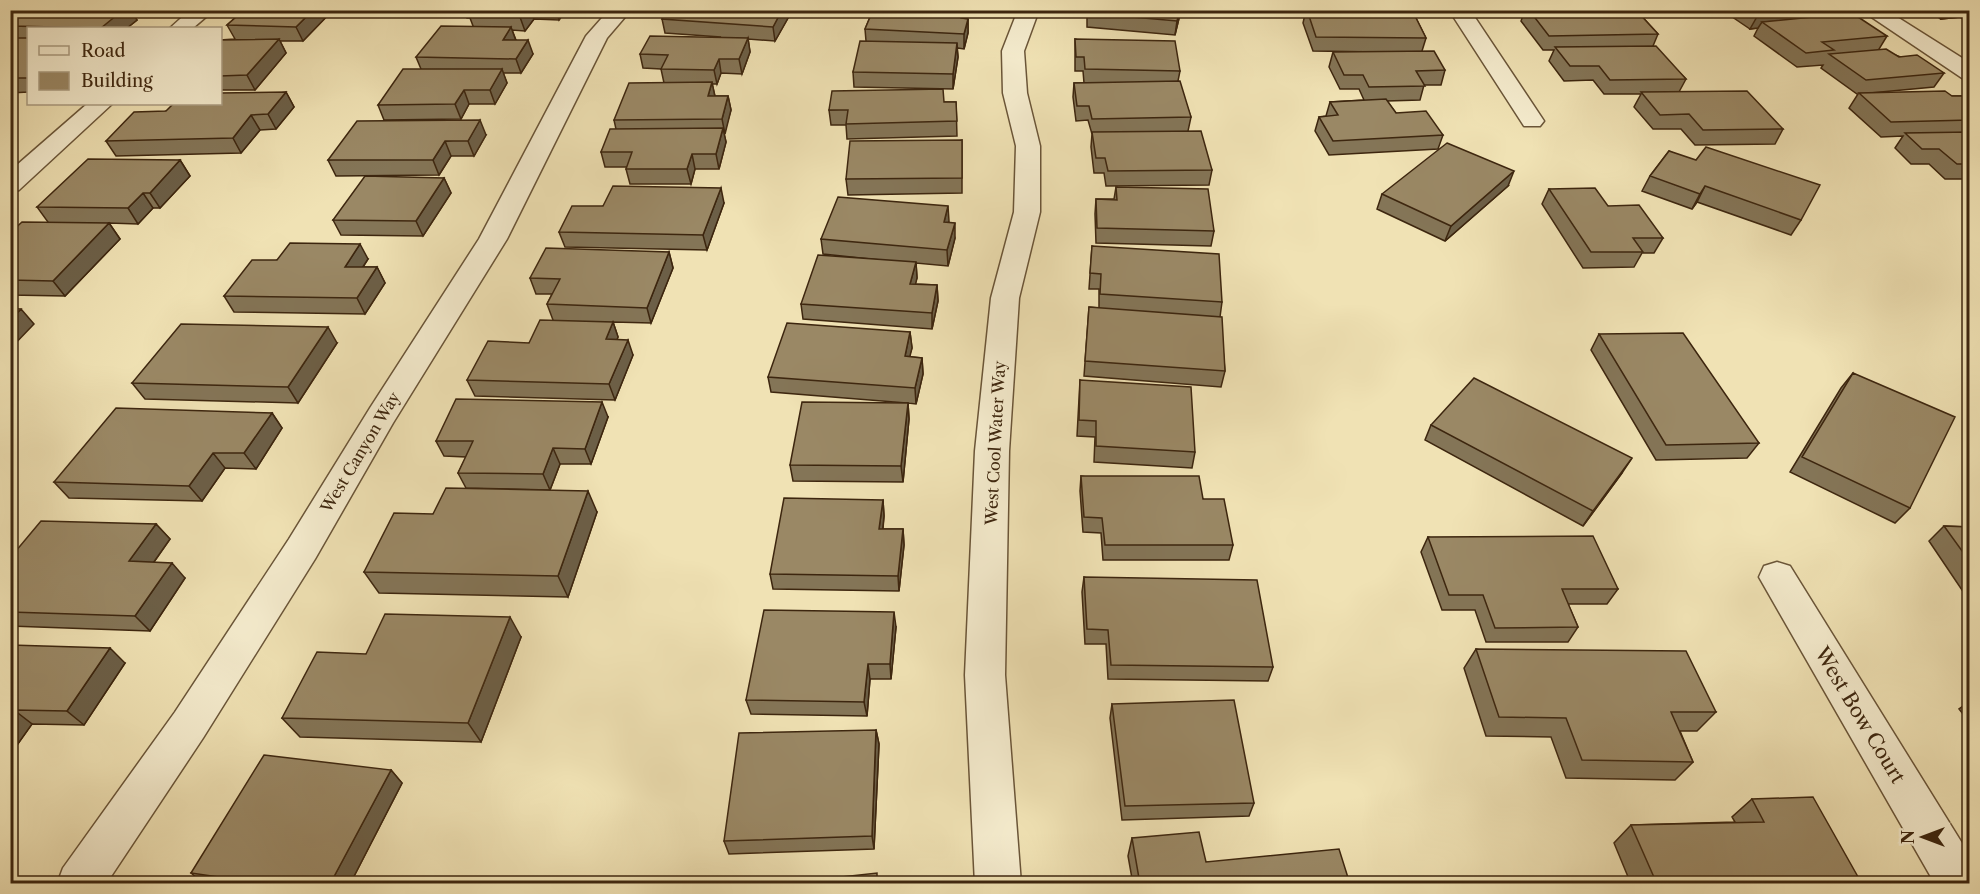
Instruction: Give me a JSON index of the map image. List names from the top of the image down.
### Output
{
  "streets": {
    "street": ["West Cool Water Way", "West Canyon Way", "West Bow Court"]
  },
  "legend": ["Road", "Building"],
  "north": "left"
}
